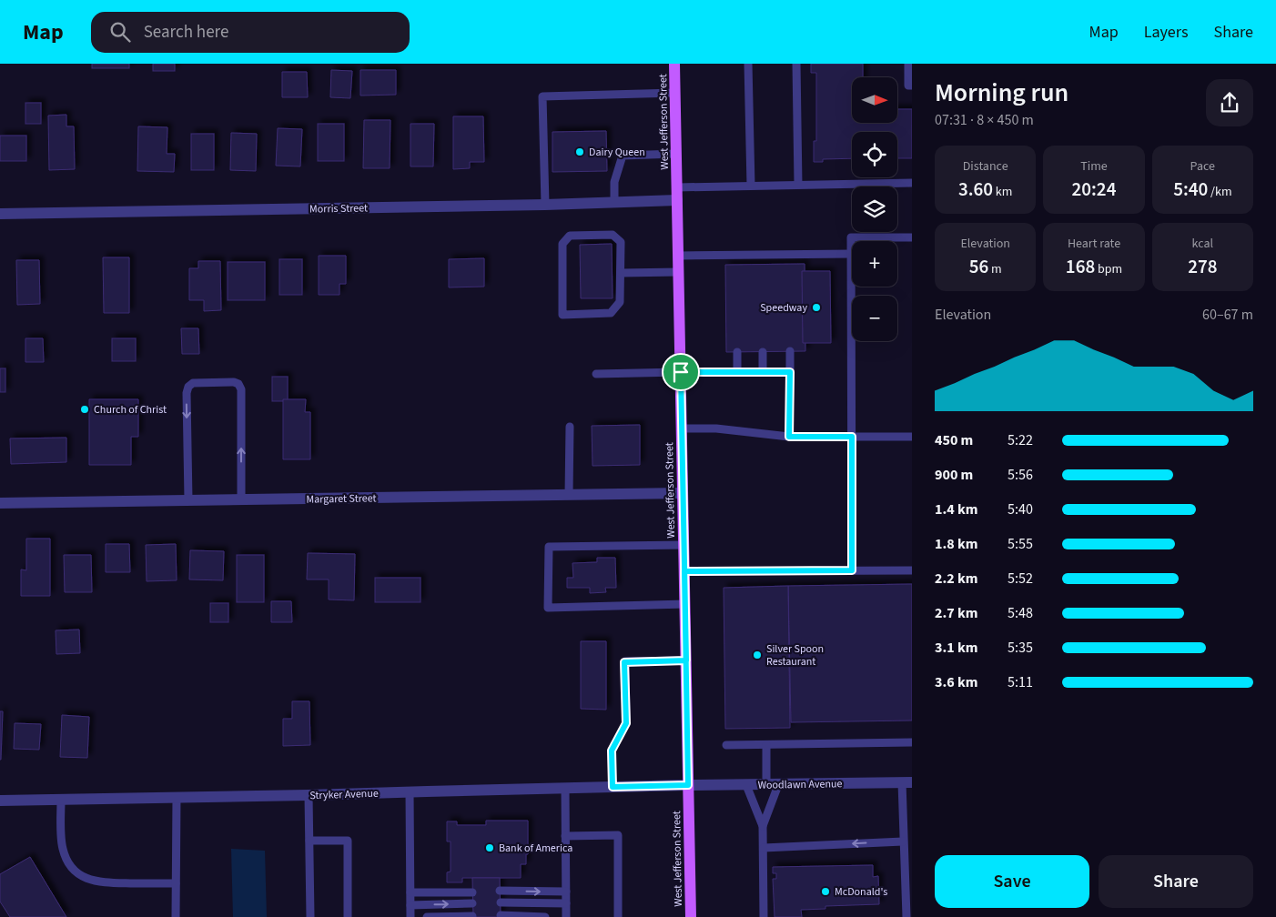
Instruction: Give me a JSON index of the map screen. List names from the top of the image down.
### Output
{
  "streets": {
    "main road": ["West Jefferson Street"],
    "street": [
      "Morris Street",
      "Margaret Street",
      "Woodlawn Avenue",
      "Stryker Avenue"
    ]
  },
  "crossings": [
    ["West Jefferson Street", "Morris Street"],
    ["West Jefferson Street", "Margaret Street"],
    ["West Jefferson Street", "Woodlawn Avenue"],
    ["West Jefferson Street", "Stryker Avenue"],
    ["Woodlawn Avenue", "Stryker Avenue"]
  ],
  "places": [
    "Dairy Queen",
    "Speedway",
    "Church of Christ",
    "Silver Spoon Restaurant",
    "Bank of America",
    "McDonald's"
  ],
  "north": "right",
  "page": {
    "header": "Map",
    "search": "Search here",
    "nav": ["Map", "Layers", "Share"],
    "heading": ["Morning run", "07:31 · 8 × 450 m"],
    "map_buttons": ["+", "−"],
    "stats": [
      ["Distance", "3.60 km"],
      ["Time", "20:24"],
      ["Pace", "5:40 /km"],
      ["Elevation", "56 m"],
      ["Heart rate", "168 bpm"],
      ["kcal", "278"]
    ],
    "chart": ["Elevation", "60–67 m"],
    "list": [
      {
        "name": "450 m",
        "note": "5:22"
      },
      {
        "name": "900 m",
        "note": "5:56"
      },
      {
        "name": "1.4 km",
        "note": "5:40"
      },
      {
        "name": "1.8 km",
        "note": "5:55"
      },
      {
        "name": "2.2 km",
        "note": "5:52"
      },
      {
        "name": "2.7 km",
        "note": "5:48"
      },
      {
        "name": "3.1 km",
        "note": "5:35"
      },
      {
        "name": "3.6 km",
        "note": "5:11"
      }
    ],
    "buttons": ["Save", "Share"]
  }
}
